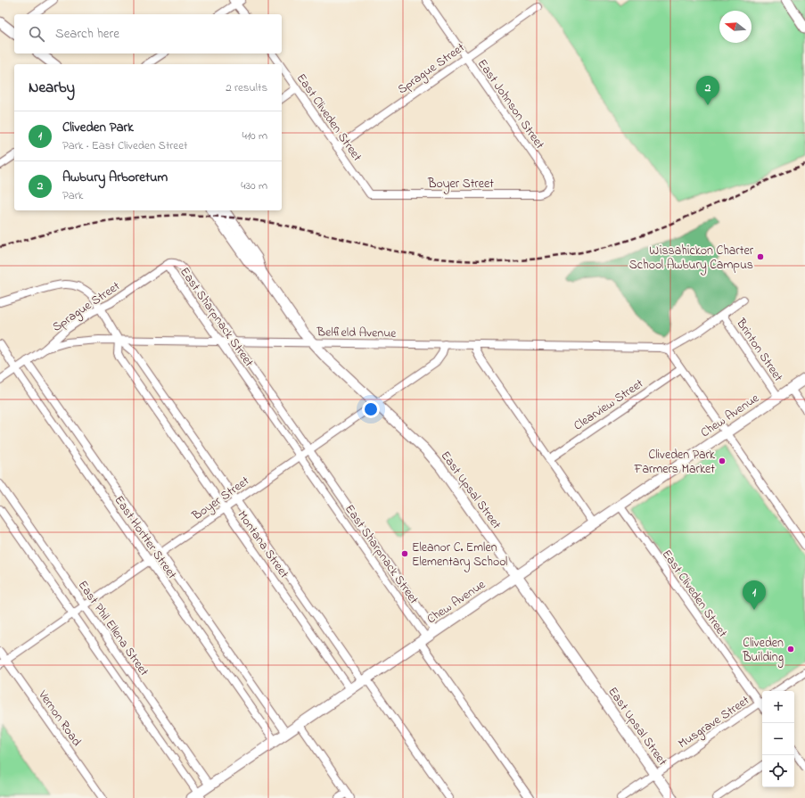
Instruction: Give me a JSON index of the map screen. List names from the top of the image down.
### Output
{
  "streets": {
    "street": [
      "Sprague Street",
      "East Johnson Street",
      "East Cliveden Street",
      "Boyer Street",
      "East Sharpnack Street",
      "Belfield Avenue",
      "Brinton Street",
      "Clearview Street",
      "Chew Avenue",
      "East Upsal Street",
      "East Hortter Street",
      "Montana Street",
      "East Phil Ellena Street",
      "Vernon Road",
      "Musgrave Street"
    ]
  },
  "crossings": [
    ["Sprague Street", "East Johnson Street"],
    ["Sprague Street", "East Cliveden Street"],
    ["Sprague Street", "East Sharpnack Street"],
    ["Sprague Street", "Belfield Avenue"],
    ["Sprague Street", "East Hortter Street"],
    ["Sprague Street", "Montana Street"],
    ["East Johnson Street", "Boyer Street"],
    ["East Cliveden Street", "Boyer Street"],
    ["East Cliveden Street", "Chew Avenue"],
    ["East Cliveden Street", "Musgrave Street"],
    ["Boyer Street", "East Sharpnack Street"],
    ["Boyer Street", "Belfield Avenue"],
    ["Boyer Street", "East Upsal Street"],
    ["Boyer Street", "East Hortter Street"],
    ["Boyer Street", "Montana Street"],
    ["Boyer Street", "East Phil Ellena Street"],
    ["Boyer Street", "Vernon Road"],
    ["East Sharpnack Street", "Belfield Avenue"],
    ["East Sharpnack Street", "Chew Avenue"],
    ["Belfield Avenue", "East Upsal Street"],
    ["Belfield Avenue", "Montana Street"],
    ["Brinton Street", "Chew Avenue"],
    ["Chew Avenue", "East Upsal Street"],
    ["Chew Avenue", "East Hortter Street"],
    ["Chew Avenue", "Montana Street"],
    ["Chew Avenue", "East Phil Ellena Street"],
    ["East Upsal Street", "Musgrave Street"]
  ],
  "places": [
    "Wissahickon Charter School Awbury Campus",
    "Cliveden Park Farmers Market",
    "Eleanor C. Emlen Elementary School",
    "Cliveden Building"
  ],
  "north": "left",
  "page": {
    "search": "Search here",
    "heading": ["Nearby", "2 results"],
    "pins": ["2", "1"],
    "list": [
      {
        "mark": "1",
        "name": "Cliveden Park",
        "note": "Park · East Cliveden Street",
        "value": "410 m"
      },
      {
        "mark": "2",
        "name": "Awbury Arboretum",
        "note": "Park",
        "value": "430 m"
      }
    ],
    "map_buttons": ["+", "−"]
  }
}
